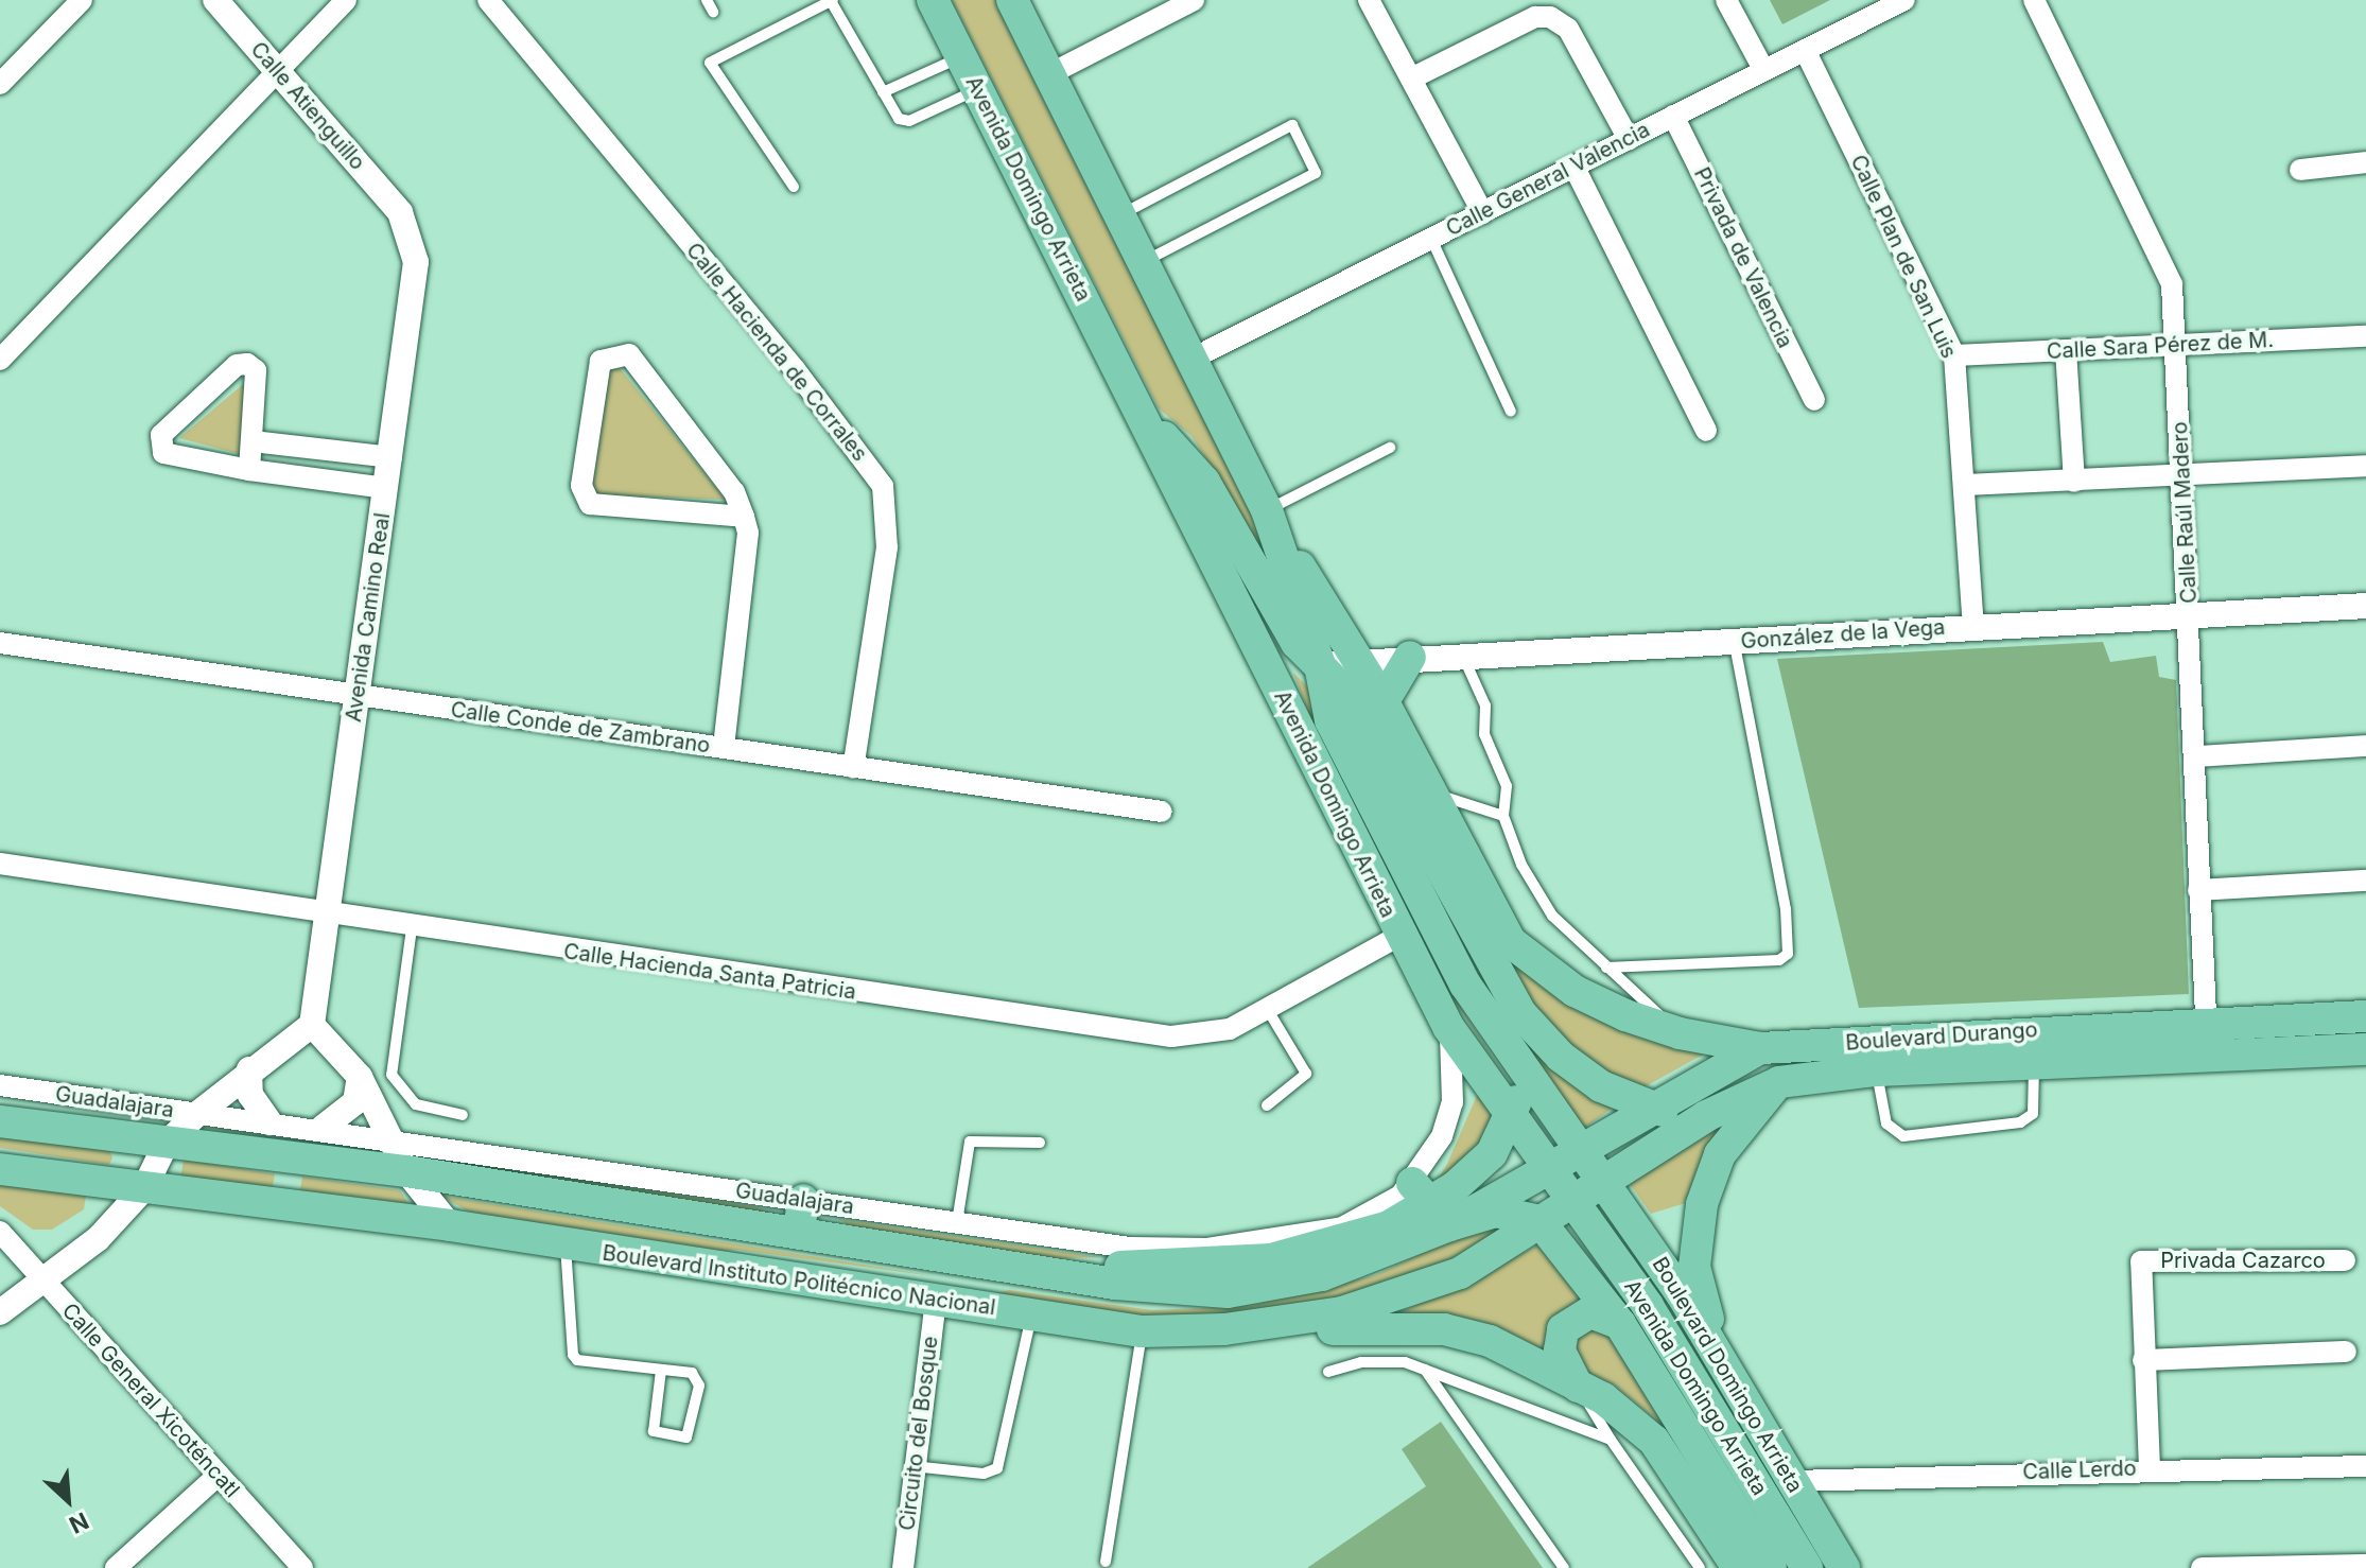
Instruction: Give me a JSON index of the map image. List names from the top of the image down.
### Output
{
  "streets": {
    "main road": [
      "Avenida Domingo Arrieta",
      "Boulevard Durango",
      "Boulevard Instituto Politécnico Nacional",
      "Boulevard Domingo Arrieta"
    ],
    "street": [
      "Calle Atienguillo",
      "Calle General Valencia",
      "Calle Plan de San Luis",
      "Privada de Valencia",
      "Calle Sara Pérez de M.",
      "Calle Hacienda de Corrales",
      "Calle Raúl Madero",
      "Avenida Camino Real",
      "González de la Vega",
      "Calle Conde de Zambrano",
      "Calle Hacienda Santa Patricia",
      "Guadalajara",
      "Privada Cazarco",
      "Calle General Xicoténcatl",
      "Circuito del Bosque",
      "Calle Lerdo"
    ]
  },
  "crossings": [
    ["Calle Atienguillo", "Avenida Camino Real"],
    ["Calle General Valencia", "Avenida Domingo Arrieta"],
    ["Calle General Valencia", "Calle Plan de San Luis"],
    ["Calle General Valencia", "Privada de Valencia"],
    ["Avenida Domingo Arrieta", "González de la Vega"],
    ["Avenida Domingo Arrieta", "Calle Hacienda Santa Patricia"],
    ["Avenida Domingo Arrieta", "Boulevard Durango"],
    ["Avenida Domingo Arrieta", "Guadalajara"],
    ["Avenida Domingo Arrieta", "Boulevard Instituto Politécnico Nacional"],
    ["Avenida Domingo Arrieta", "Boulevard Domingo Arrieta"],
    ["Calle Plan de San Luis", "Calle Sara Pérez de M."],
    ["Calle Plan de San Luis", "González de la Vega"],
    ["Calle Sara Pérez de M.", "Calle Raúl Madero"],
    ["Calle Hacienda de Corrales", "Calle Conde de Zambrano"],
    ["Calle Raúl Madero", "González de la Vega"],
    ["Calle Raúl Madero", "Boulevard Durango"],
    ["Avenida Camino Real", "Calle Conde de Zambrano"],
    ["Avenida Camino Real", "Calle Hacienda Santa Patricia"],
    ["Avenida Camino Real", "Guadalajara"],
    ["Boulevard Durango", "Boulevard Instituto Politécnico Nacional"],
    ["Boulevard Durango", "Boulevard Domingo Arrieta"],
    ["Boulevard Instituto Politécnico Nacional", "Circuito del Bosque"],
    ["Boulevard Domingo Arrieta", "Calle Lerdo"]
  ],
  "north": "bottom right"
}
